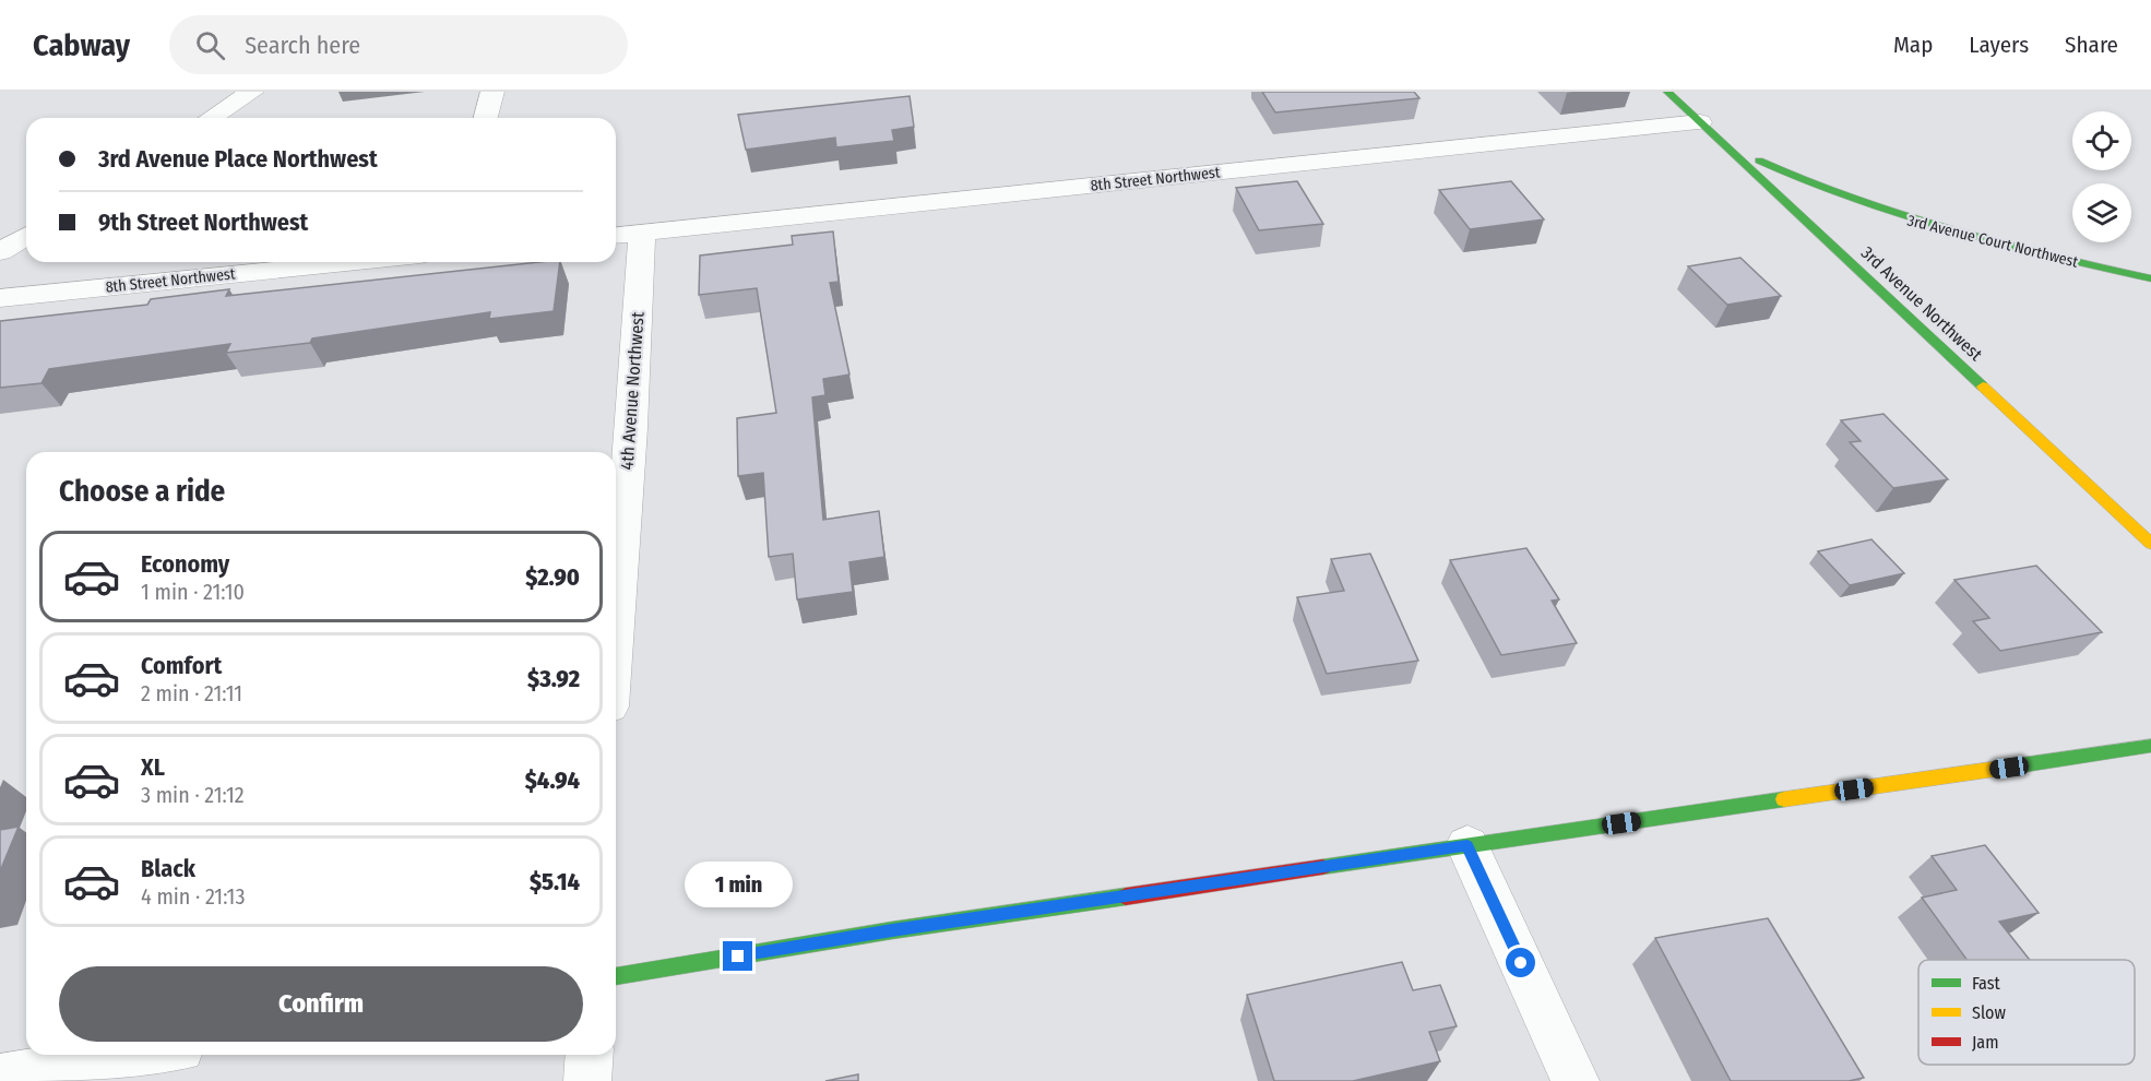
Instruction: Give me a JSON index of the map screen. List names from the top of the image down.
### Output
{
  "streets": {
    "main road": ["3rd Avenue Court Northwest", "3rd Avenue Northwest"],
    "street": ["8th Street Northwest", "4th Avenue Northwest"]
  },
  "crossings": [
    ["8th Street Northwest", "3rd Avenue Court Northwest"],
    ["8th Street Northwest", "3rd Avenue Northwest"],
    ["8th Street Northwest", "4th Avenue Northwest"],
    ["3rd Avenue Court Northwest", "3rd Avenue Northwest"]
  ],
  "legend": ["Fast", "Slow", "Jam"],
  "page": {
    "header": "Cabway",
    "search": "Search here",
    "nav": ["Map", "Layers", "Share"],
    "banner": ["3rd Avenue Place Northwest", "9th Street Northwest"],
    "heading": "Choose a ride",
    "list": [
      {
        "name": "Economy",
        "note": "1 min · 21:10",
        "value": "$2.90"
      },
      {
        "name": "Comfort",
        "note": "2 min · 21:11",
        "value": "$3.92"
      },
      {
        "name": "XL",
        "note": "3 min · 21:12",
        "value": "$4.94"
      },
      {
        "name": "Black",
        "note": "4 min · 21:13",
        "value": "$5.14"
      }
    ],
    "bubble": "1 min",
    "buttons": "Confirm"
  }
}
